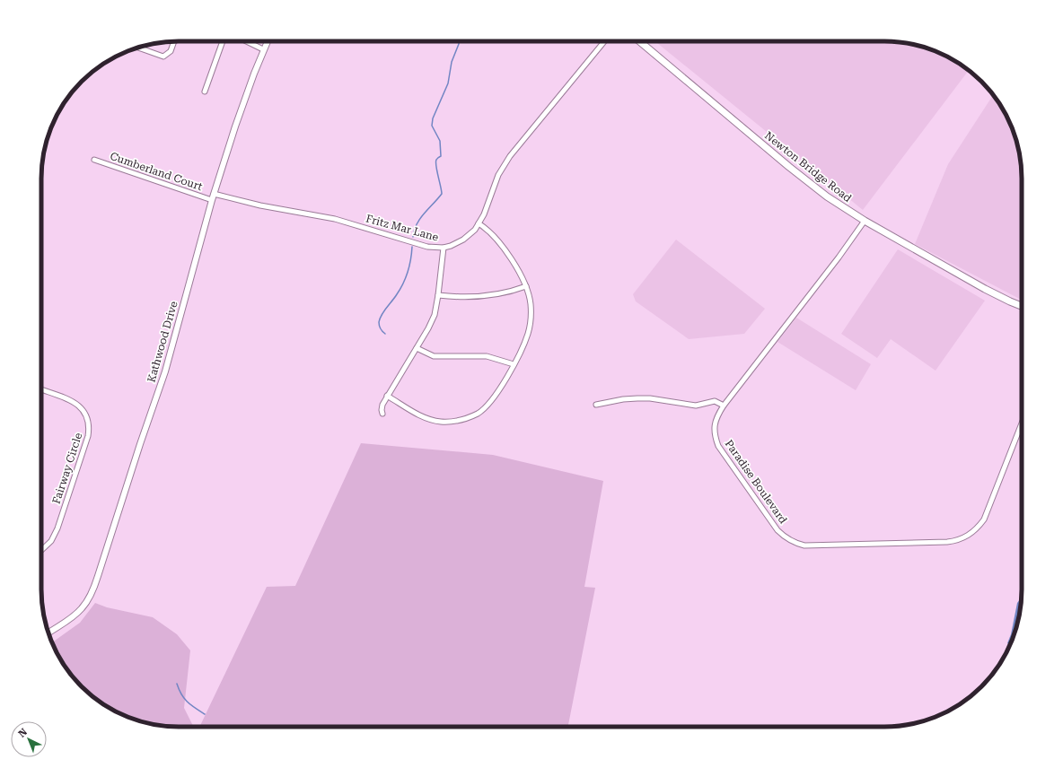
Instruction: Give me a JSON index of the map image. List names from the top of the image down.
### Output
{
  "streets": {
    "main road": ["Newton Bridge Road"],
    "street": [
      "Cumberland Court",
      "Fritz Mar Lane",
      "Kathwood Drive",
      "Fairway Circle",
      "Paradise Boulevard"
    ]
  },
  "crossings": [
    ["Newton Bridge Road", "Paradise Boulevard"],
    ["Cumberland Court", "Kathwood Drive"],
    ["Fritz Mar Lane", "Kathwood Drive"]
  ],
  "north": "top left"
}
